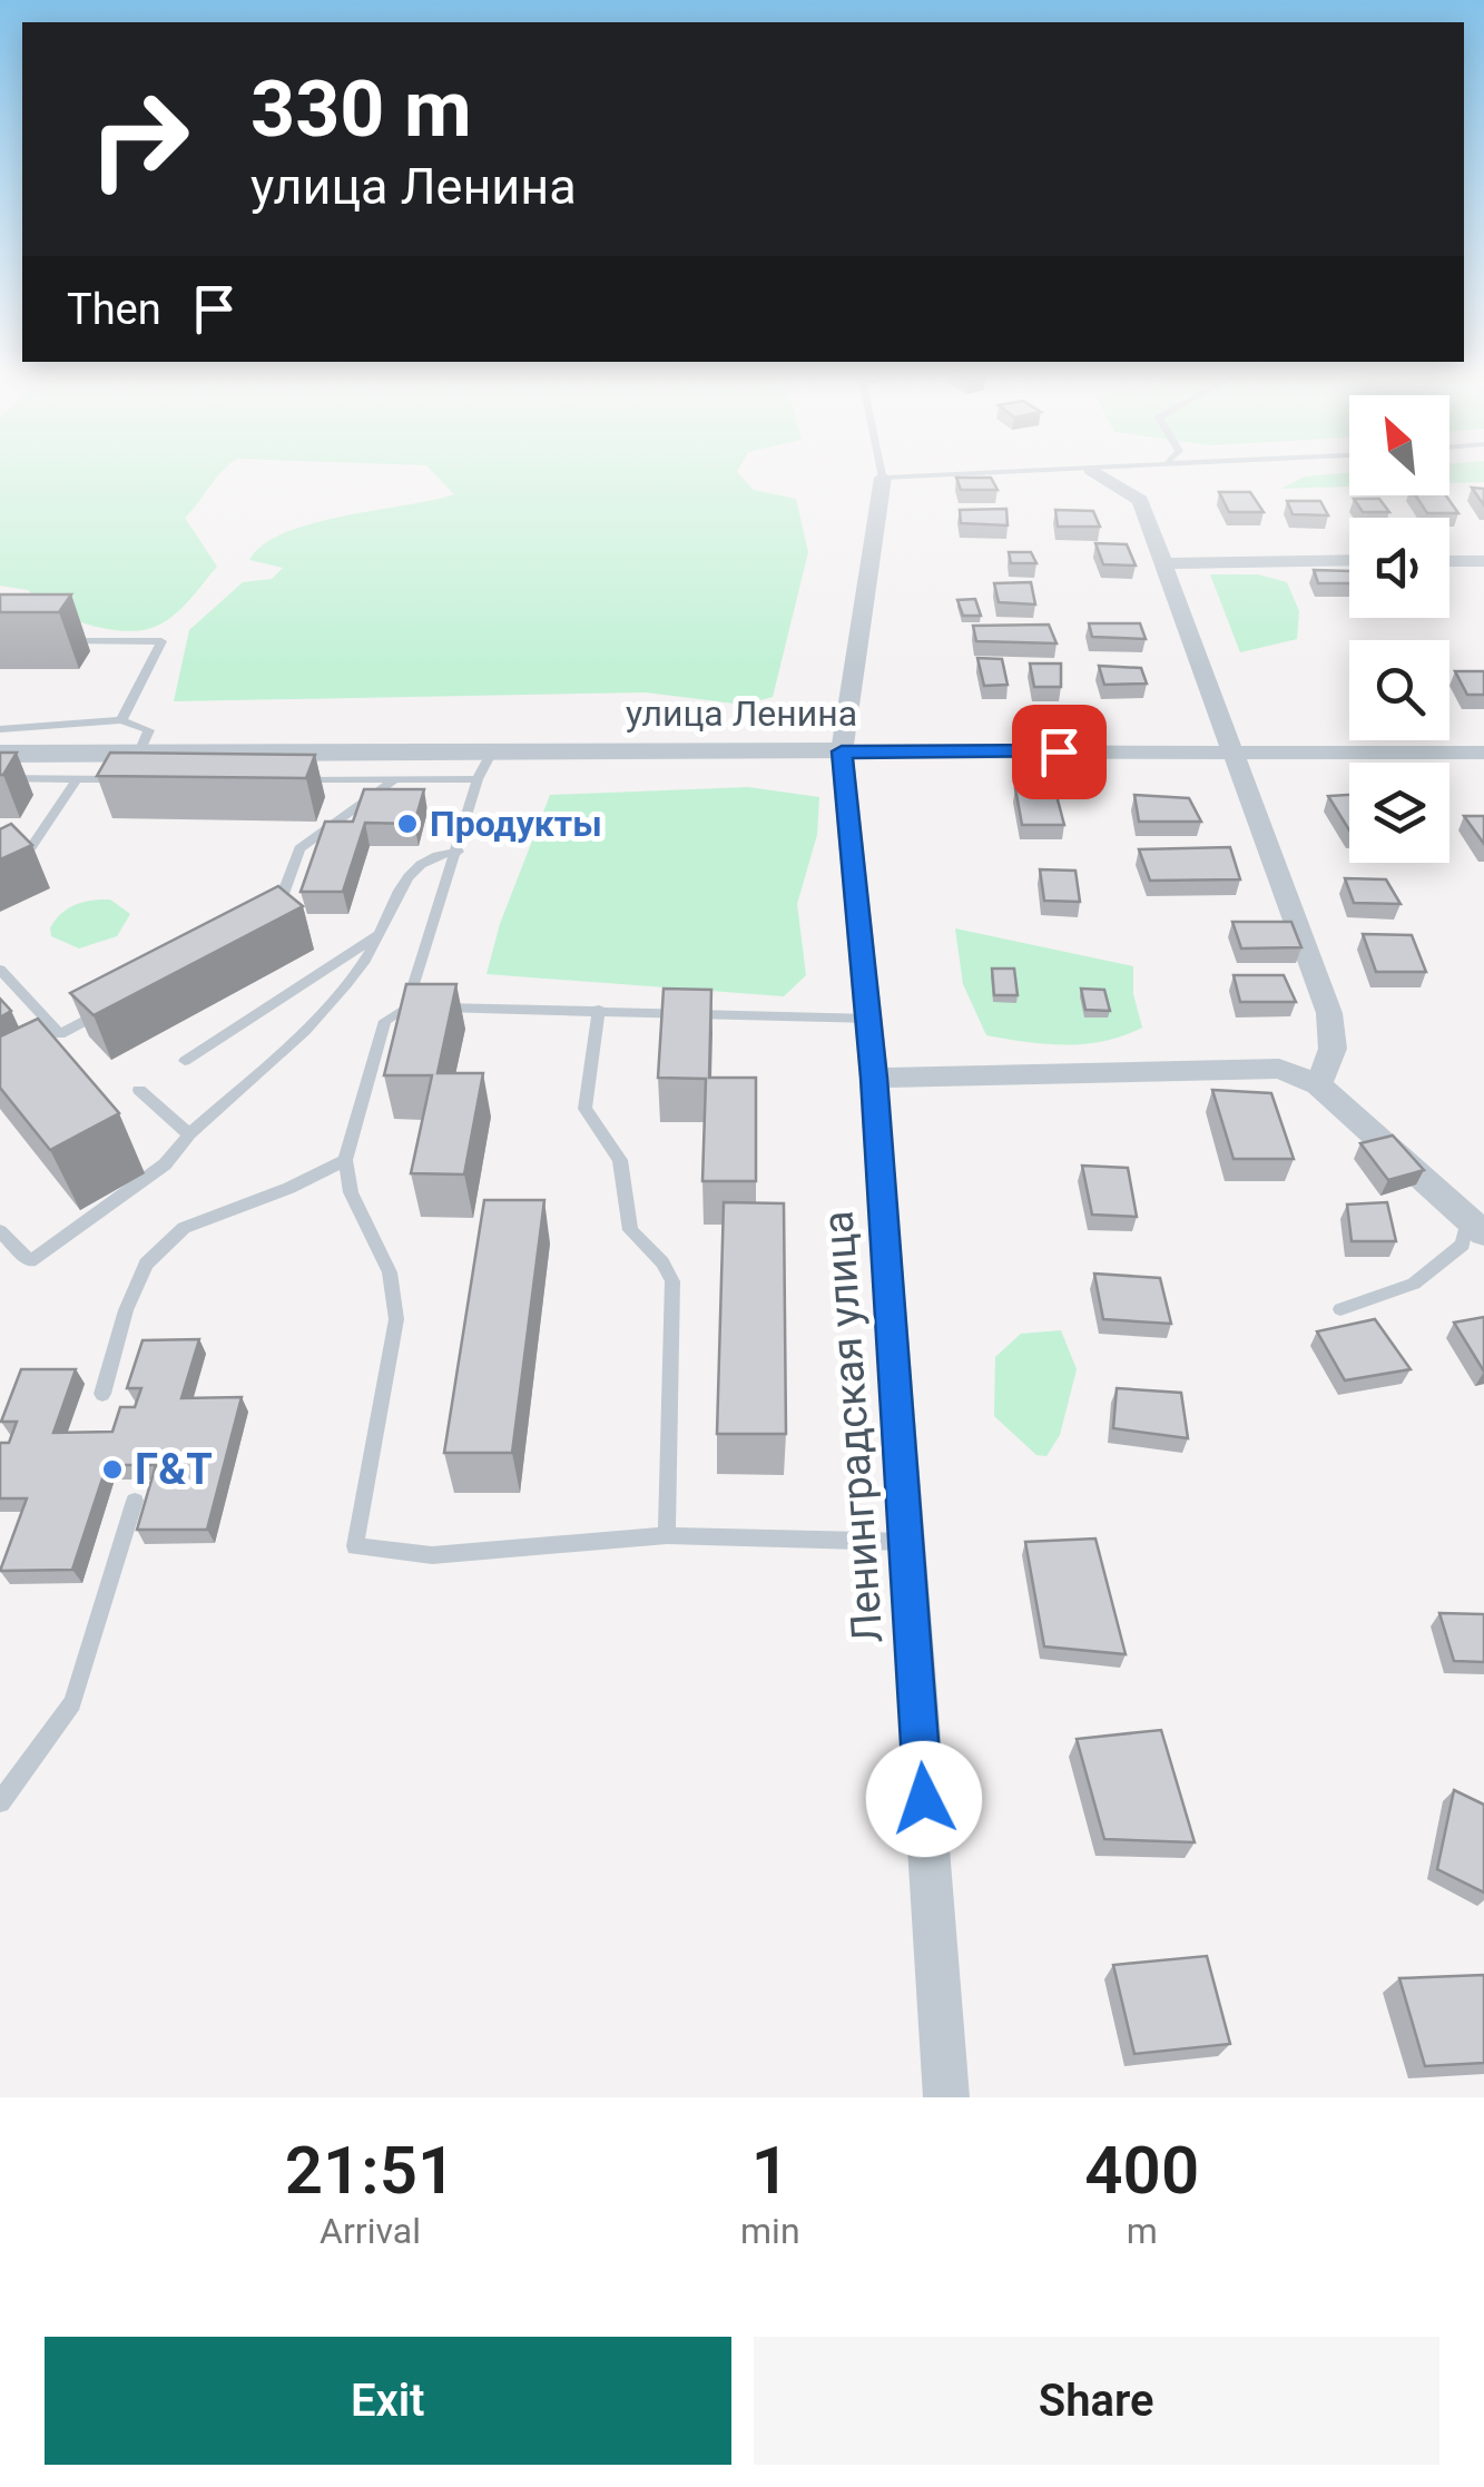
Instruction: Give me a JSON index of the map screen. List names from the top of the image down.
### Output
{
  "streets": {
    "street": ["улица Ленина", "Ленинградская улица"]
  },
  "crossings": [
    ["улица Ленина", "Ленинградская улица"]
  ],
  "places": ["Продукты", "Г&Т"],
  "north": "top left",
  "page": {
    "turn": ["330 m", "улица Ленина"],
    "then": "Then",
    "eta": [
      "21:51",
      "Arrival",
      "1",
      "min",
      "400",
      "m"
    ],
    "buttons": ["Exit", "Share"]
  }
}
